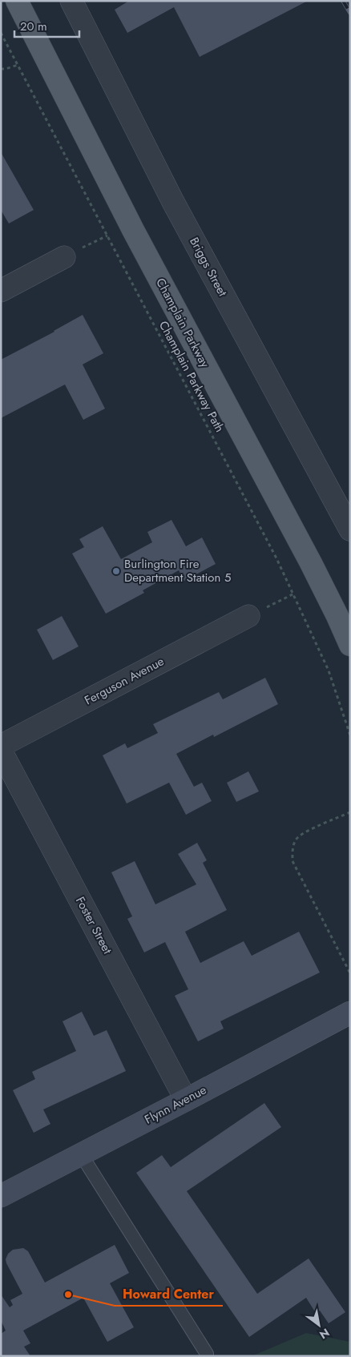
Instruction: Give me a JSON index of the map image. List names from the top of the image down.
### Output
{
  "streets": {
    "main road": ["Champlain Parkway"],
    "street": [
      "Briggs Street",
      "Ferguson Avenue",
      "Foster Street",
      "Flynn Avenue"
    ],
    "path": ["Champlain Parkway Path"]
  },
  "crossings": [
    ["Foster Street", "Flynn Avenue"]
  ],
  "places": ["Burlington Fire Department Station 5", "Howard Center"],
  "scale_bar": "20 m",
  "north": "bottom right"
}
